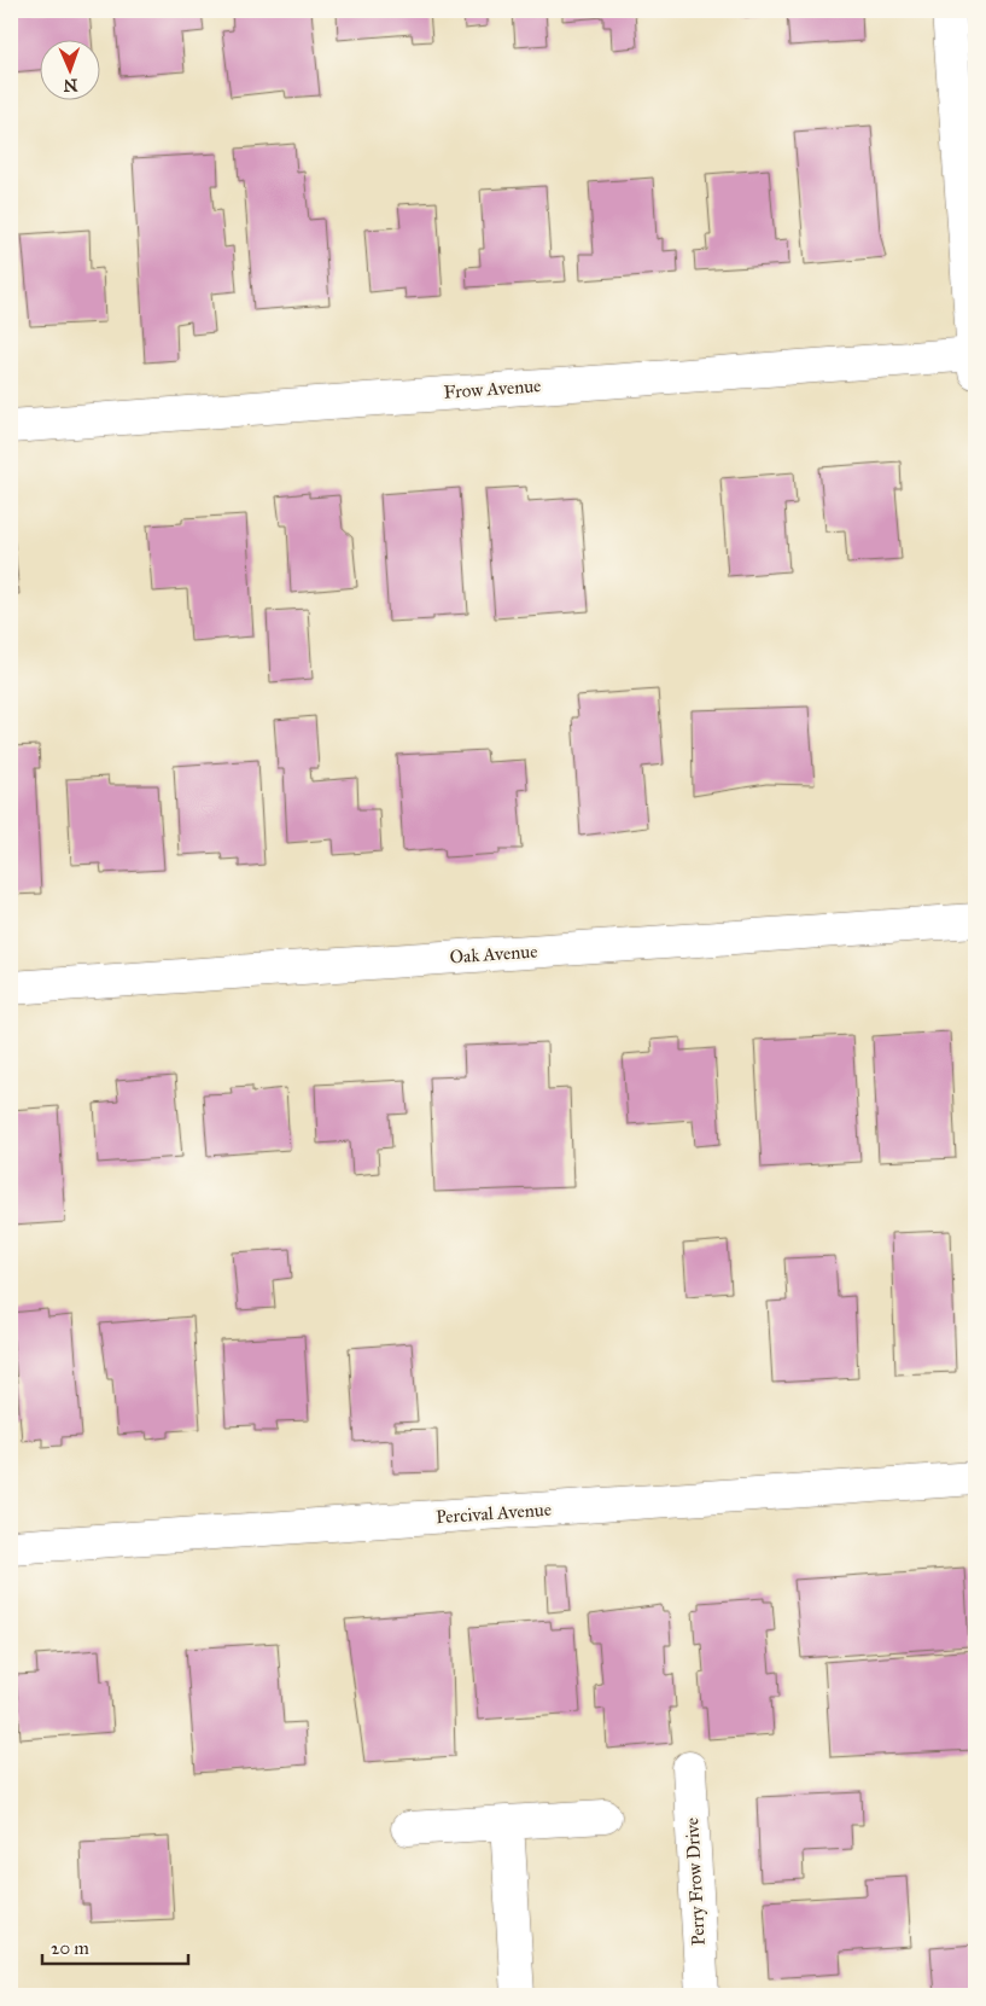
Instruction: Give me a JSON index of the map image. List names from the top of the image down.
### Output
{
  "streets": {
    "street": [
      "Frow Avenue",
      "Oak Avenue",
      "Percival Avenue",
      "Perry Frow Drive"
    ]
  },
  "scale_bar": "20 m",
  "north": "bottom"
}
